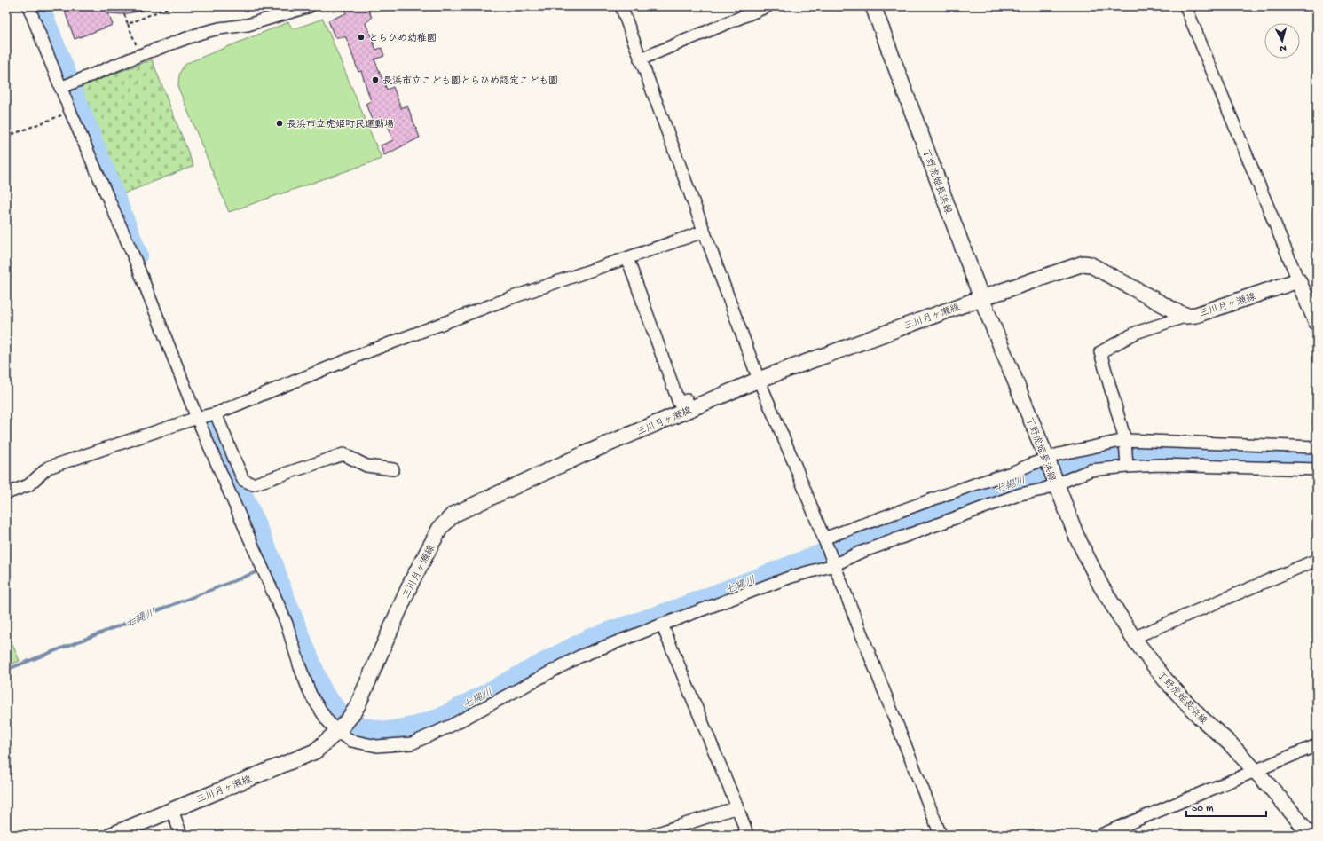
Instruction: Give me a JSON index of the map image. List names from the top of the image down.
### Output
{
  "streets": {
    "main road": ["丁野虎姫長浜線", "三川月ヶ瀬線"]
  },
  "crossings": [
    ["丁野虎姫長浜線", "三川月ヶ瀬線"]
  ],
  "water": ["七縄川"],
  "places": ["とらひめ幼稚園", "長浜市立こども園とらひめ認定こども園", "長浜市立虎姫町民運動場"],
  "scale_bar": "50 m",
  "north": "bottom"
}
